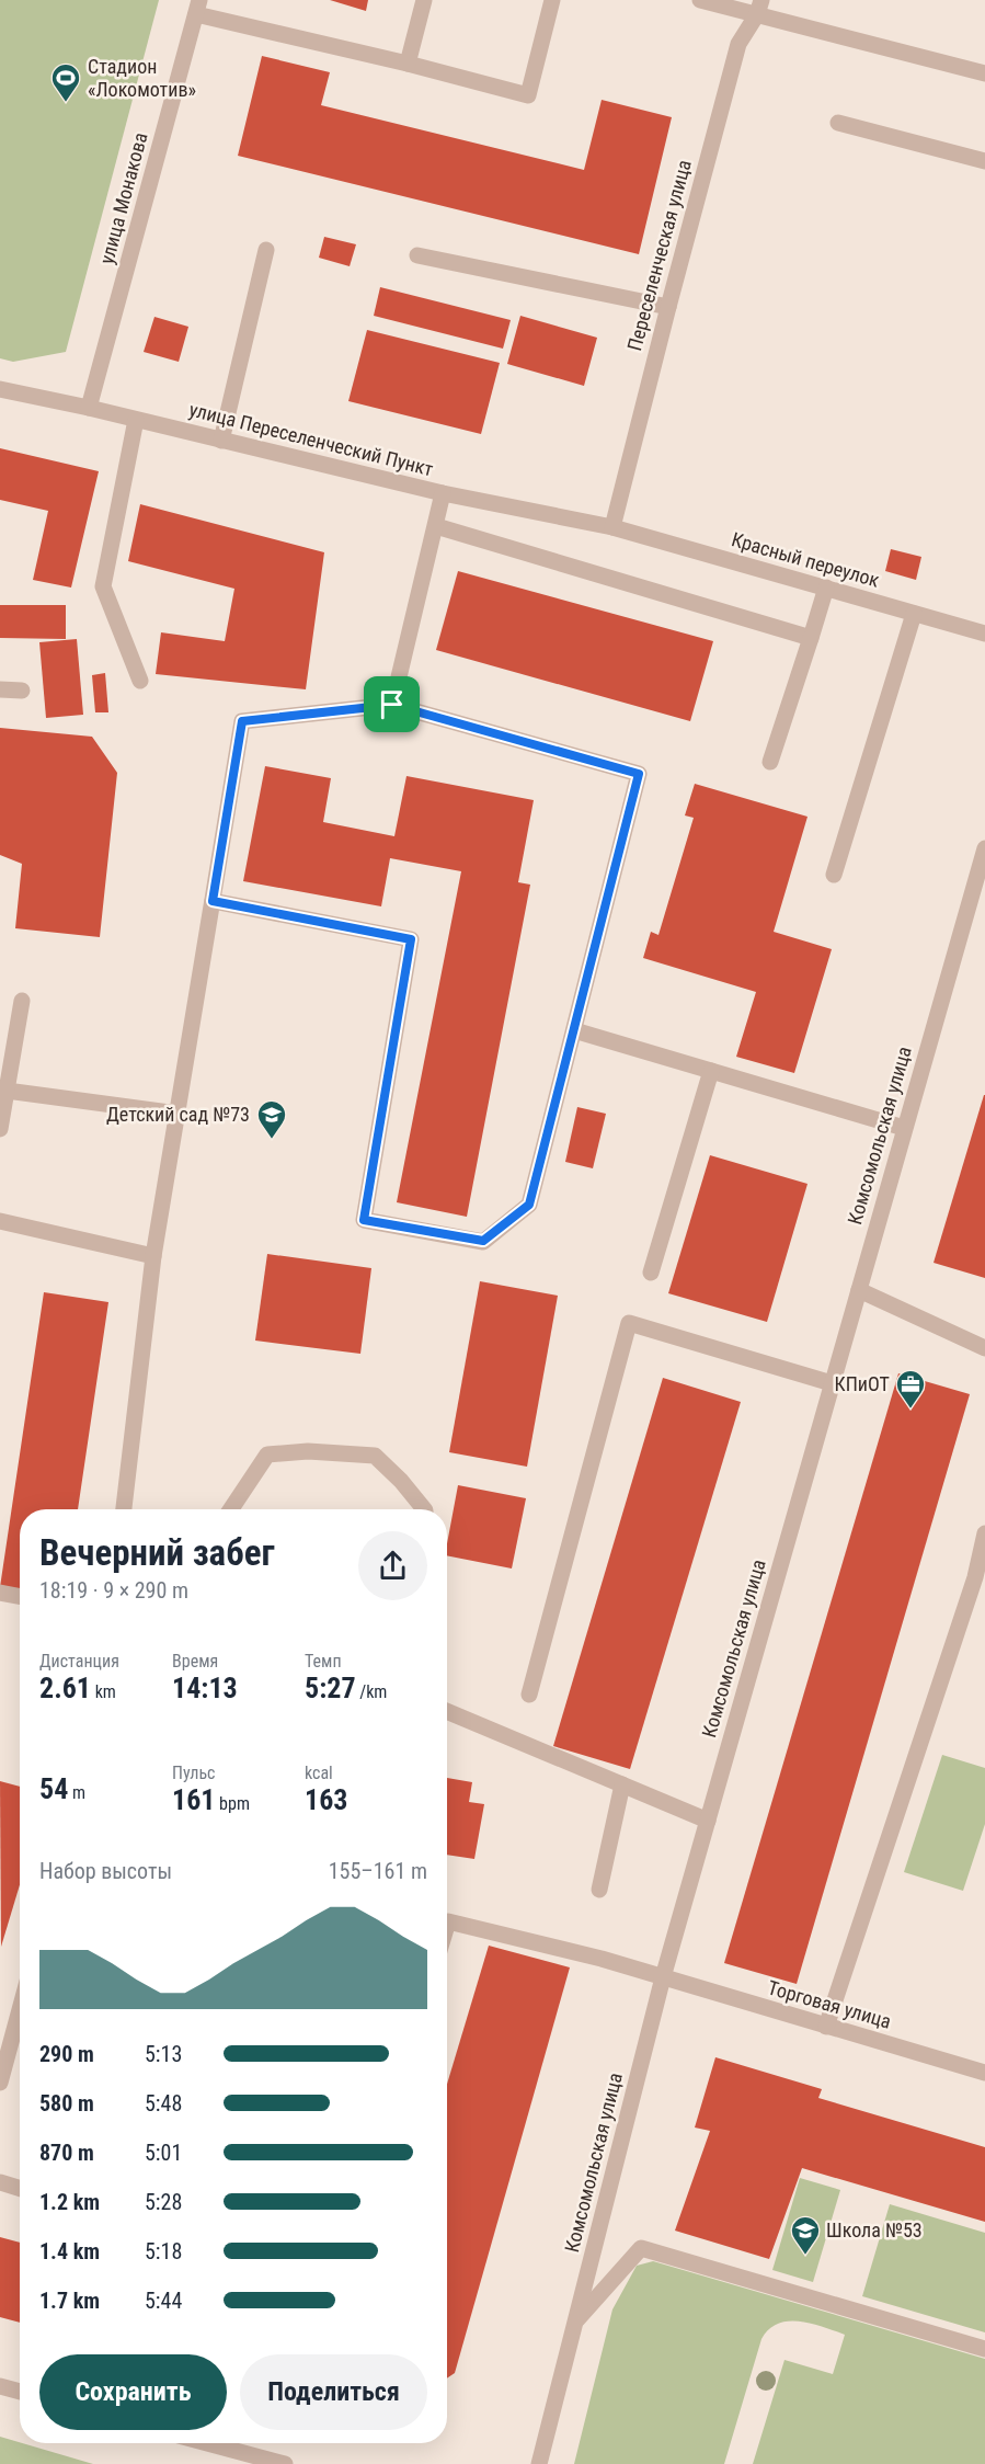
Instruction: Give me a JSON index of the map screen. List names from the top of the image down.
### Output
{
  "streets": {
    "street": [
      "улица Монакова",
      "Переселенческая улица",
      "улица Переселенческий Пункт",
      "Красный переулок",
      "Комсомольская улица",
      "Торговая улица"
    ]
  },
  "crossings": [
    ["улица Монакова", "улица Переселенческий Пункт"],
    ["Переселенческая улица", "улица Переселенческий Пункт"],
    ["Переселенческая улица", "Красный переулок"],
    ["улица Переселенческий Пункт", "Красный переулок"],
    ["Комсомольская улица", "Торговая улица"]
  ],
  "places": {
    "sports": ["Стадион «Локомотив»"],
    "school or university": ["Детский сад №73", "Школа №53"],
    "office": ["КПиОТ"]
  },
  "page": {
    "heading": ["Вечерний забег", "18:19 · 9 × 290 m"],
    "stats": [
      ["Дистанция", "2.61 km"],
      ["Время", "14:13"],
      ["Темп", "5:27 /km"],
      ["54 m"],
      ["Пульс", "161 bpm"],
      ["kcal", "163"]
    ],
    "chart": ["Набор высоты", "155–161 m"],
    "list": [
      {
        "name": "290 m",
        "note": "5:13"
      },
      {
        "name": "580 m",
        "note": "5:48"
      },
      {
        "name": "870 m",
        "note": "5:01"
      },
      {
        "name": "1.2 km",
        "note": "5:28"
      },
      {
        "name": "1.4 km",
        "note": "5:18"
      },
      {
        "name": "1.7 km",
        "note": "5:44"
      }
    ],
    "buttons": ["Сохранить", "Поделиться"]
  }
}
